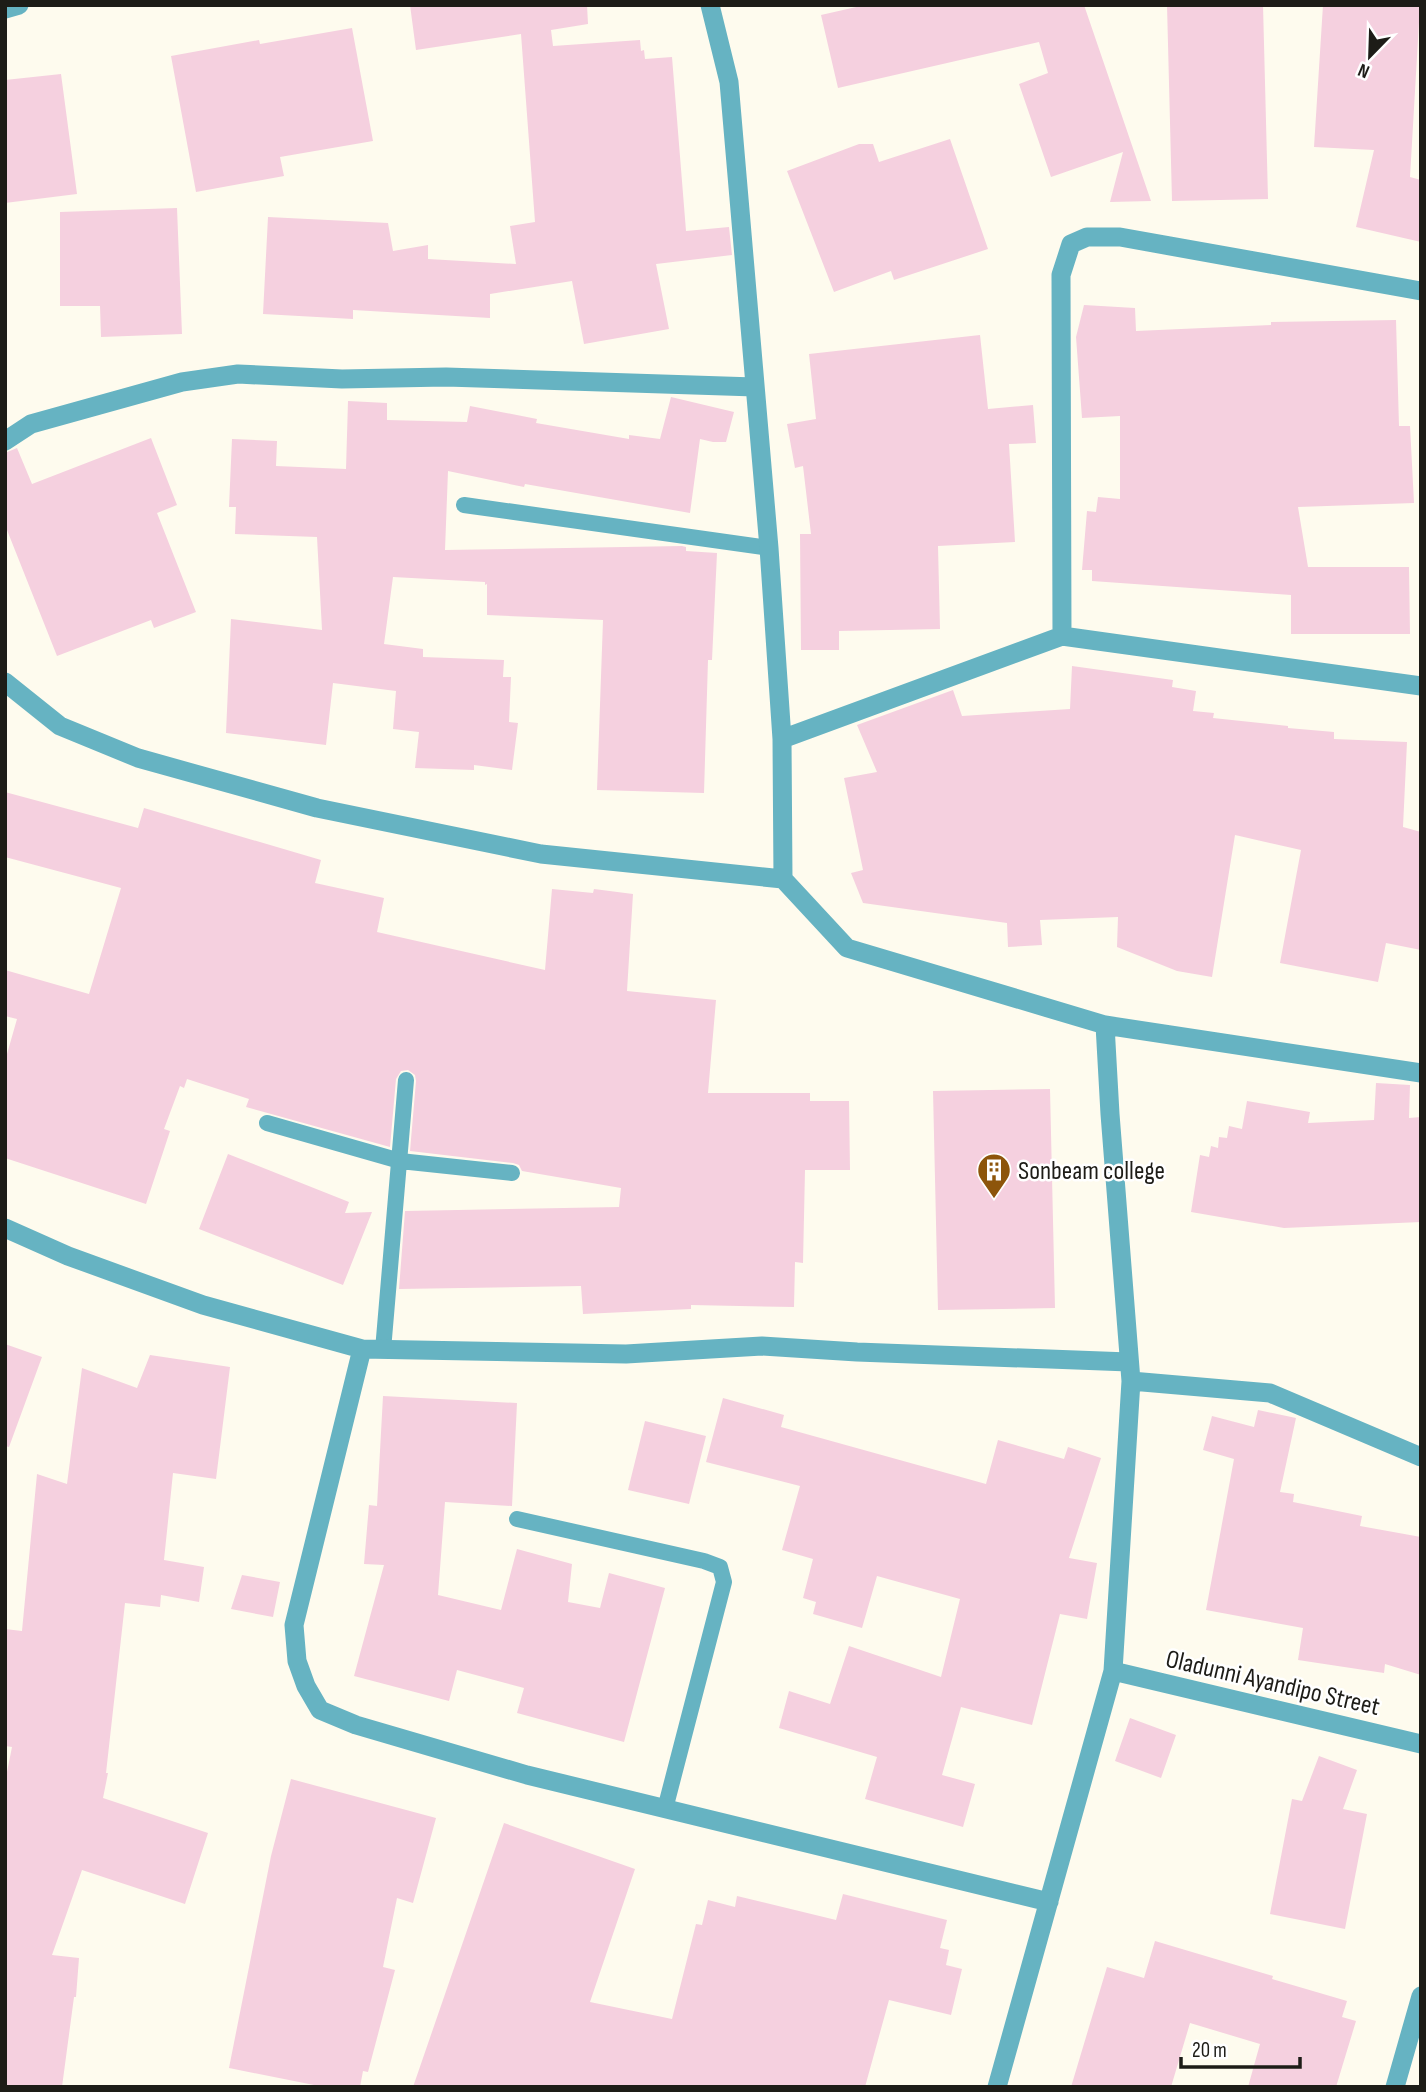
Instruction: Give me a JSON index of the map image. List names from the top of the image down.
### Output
{
  "streets": {
    "street": ["Oladunni Ayandipo Street"]
  },
  "places": {
    "building": ["Sonbeam college"]
  },
  "scale_bar": "20 m",
  "north": "bottom left"
}
